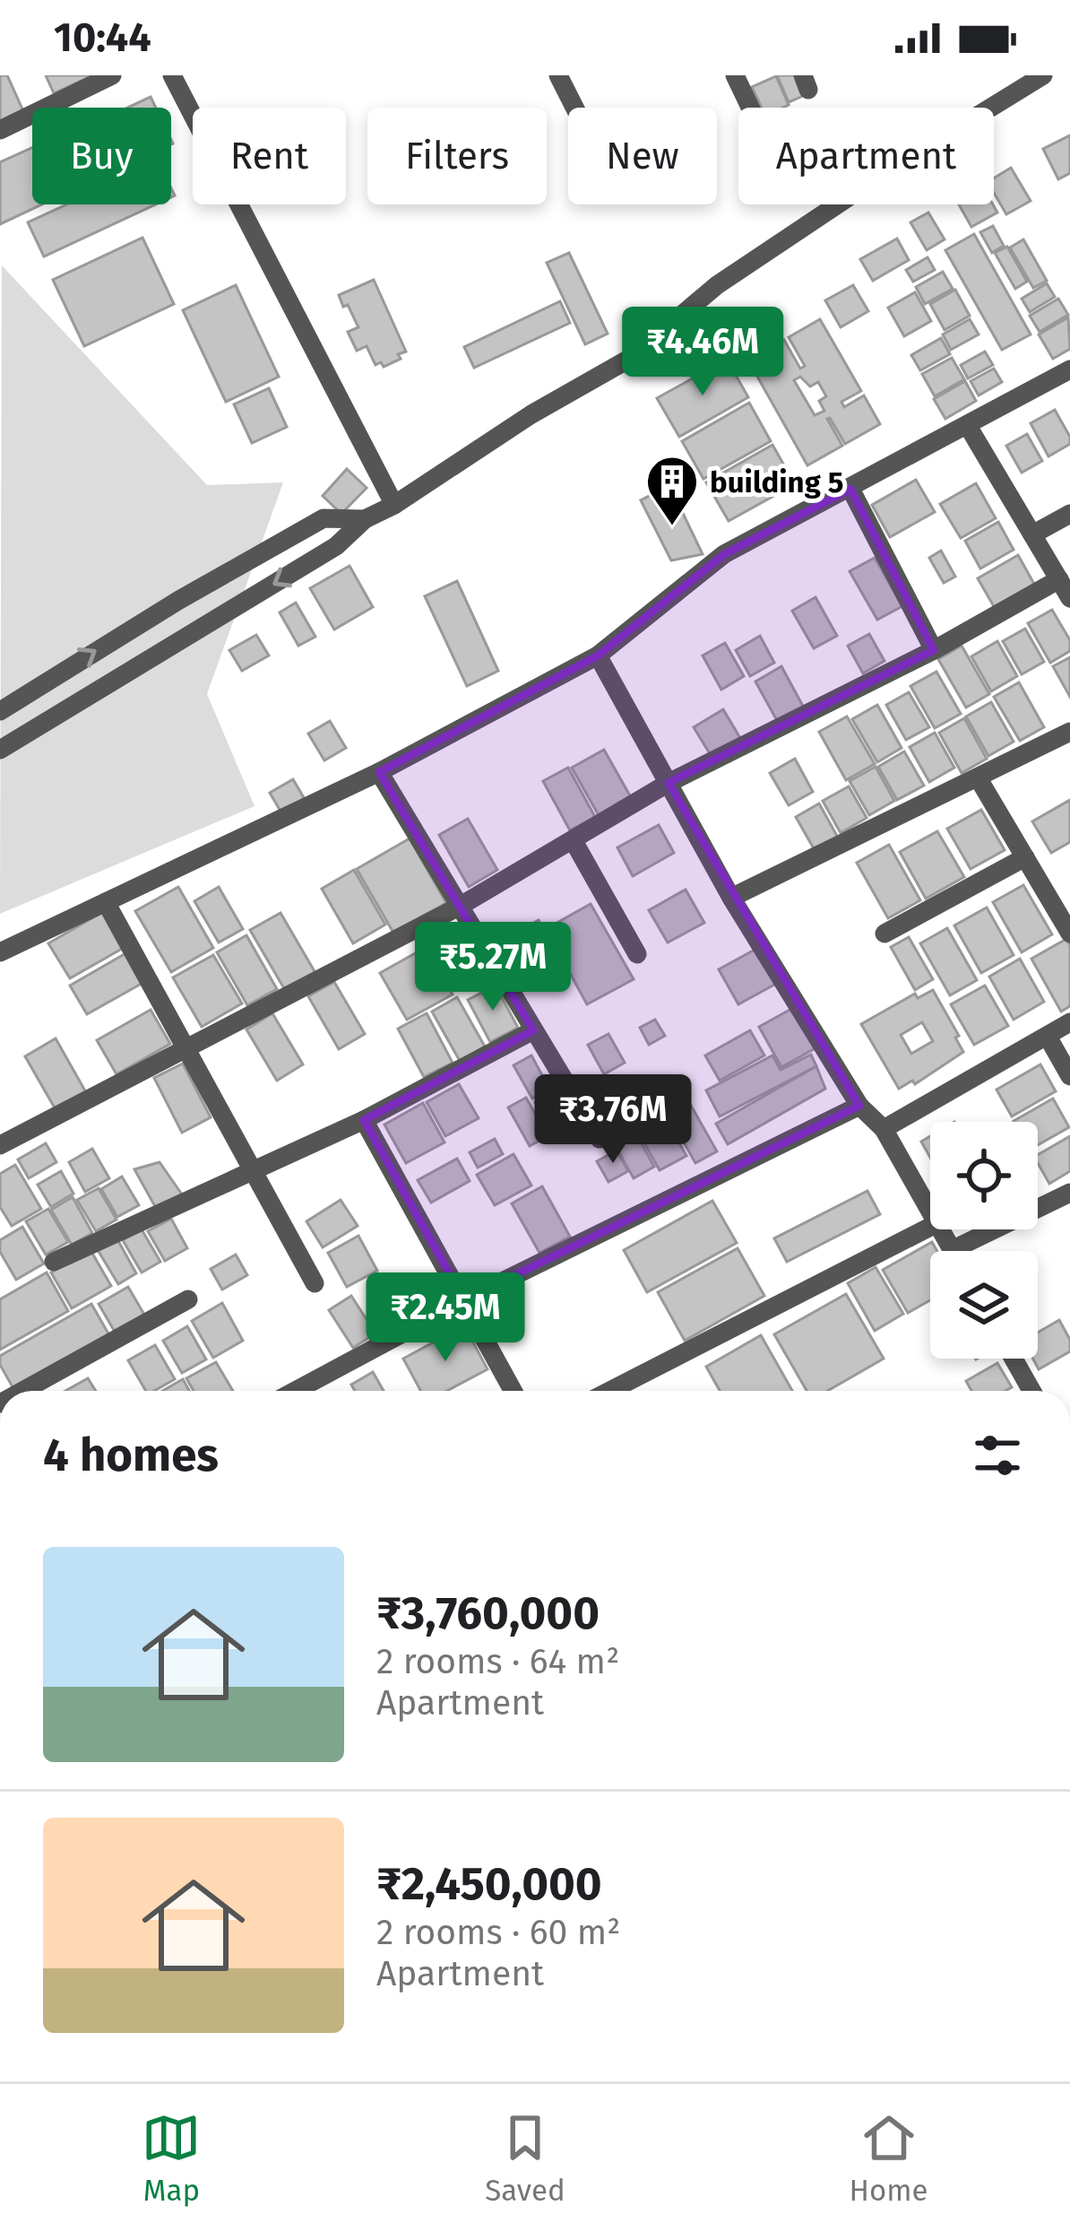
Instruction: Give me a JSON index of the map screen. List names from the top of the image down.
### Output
{
  "places": {
    "building": ["building 5"]
  },
  "page": {
    "status": "10:44",
    "chip": [
      "Buy",
      "Rent",
      "Filters",
      "New",
      "Apartment"
    ],
    "price": [
      "₹4.46M",
      "₹5.27M",
      "₹3.76M",
      "₹2.45M"
    ],
    "heading": "4 homes",
    "list": [
      {
        "name": "₹3,760,000",
        "note": "2 rooms · 64 m² · Apartment"
      },
      {
        "name": "₹2,450,000",
        "note": "2 rooms · 60 m² · Apartment"
      }
    ],
    "tabs": ["Map", "Saved", "Home"]
  }
}
